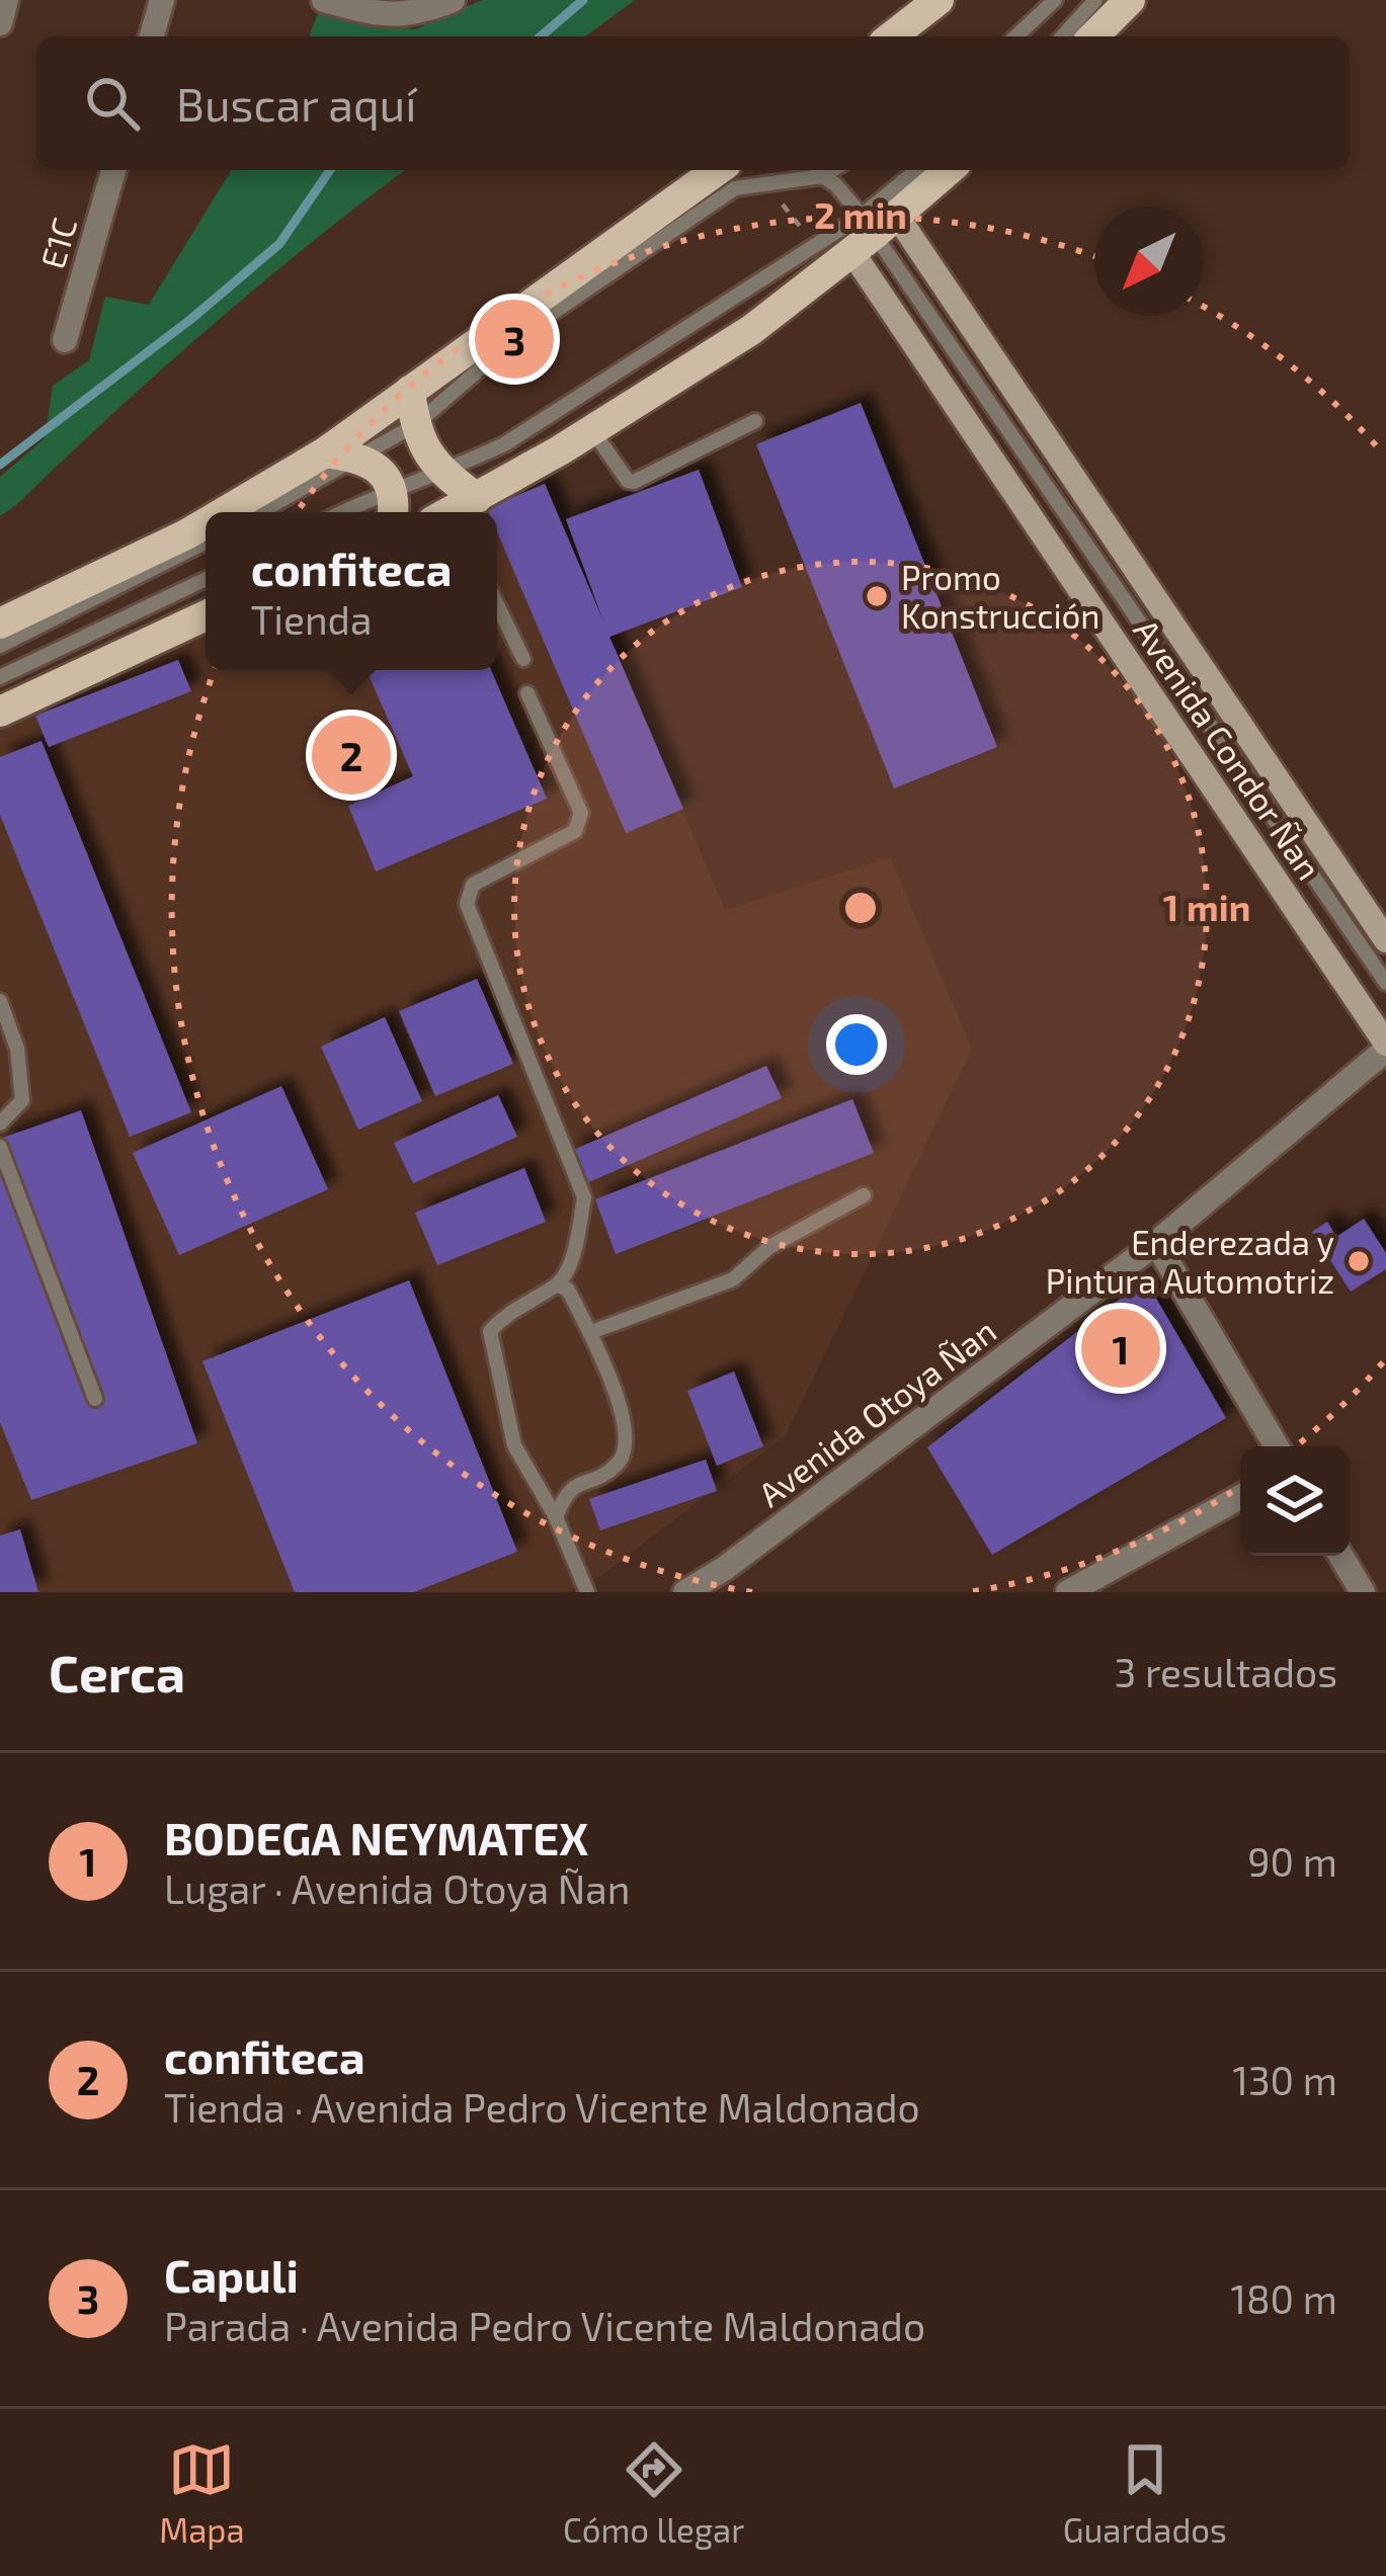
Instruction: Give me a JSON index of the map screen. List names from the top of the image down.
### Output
{
  "streets": {
    "main road": ["Avenida Condor Ñan"],
    "street": ["E1C", "Avenida Otoya Ñan"]
  },
  "crossings": [
    ["Avenida Condor Ñan", "Avenida Otoya Ñan"]
  ],
  "places": ["Promo Konstrucción", "Enderezada y Pintura Automotriz"],
  "north": "bottom left",
  "page": {
    "search": "Buscar aquí",
    "pins": ["3", "2", "1"],
    "popup": ["confiteca", "Tienda"],
    "heading": ["Cerca", "3 resultados"],
    "list": [
      {
        "mark": "1",
        "name": "BODEGA NEYMATEX",
        "note": "Lugar · Avenida Otoya Ñan",
        "value": "90 m"
      },
      {
        "mark": "2",
        "name": "confiteca",
        "note": "Tienda · Avenida Pedro Vicente Maldonado",
        "value": "130 m"
      },
      {
        "mark": "3",
        "name": "Capuli",
        "note": "Parada · Avenida Pedro Vicente Maldonado",
        "value": "180 m"
      }
    ],
    "nav": ["Mapa", "Cómo llegar", "Guardados"]
  },
  "rings": ["2 min", "1 min"]
}
